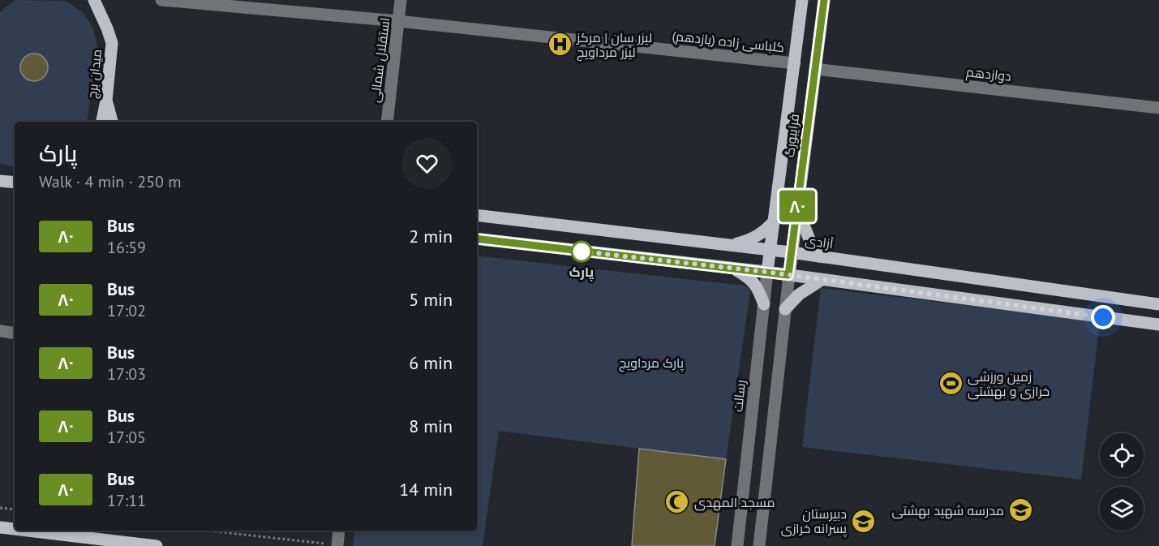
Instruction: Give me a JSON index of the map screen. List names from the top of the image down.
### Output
{
  "streets": {
    "main road": [
      "میدان برج",
      "فرایبورگ",
      "آزادی",
      "رسالت"
    ],
    "street": ["کلباسی زاده (یازدهم)", "استقلال شمالی", "دوازدهم"]
  },
  "crossings": [
    ["کلباسی زاده (یازدهم)", "استقلال شمالی"],
    ["کلباسی زاده (یازدهم)", "فرایبورگ"],
    ["دوازدهم", "فرایبورگ"],
    ["فرایبورگ", "آزادی"],
    ["فرایبورگ", "رسالت"],
    ["آزادی", "رسالت"]
  ],
  "parks": ["پارک مرداویج"],
  "places": {
    "hospital": ["لیزر سان | مرکز لیزر مرداویج"],
    "other": ["پارک"],
    "sports": ["زمین ورزشی خرازی و بهشتی"],
    "mosque": ["مسجد المهدی"],
    "school or university": ["مدرسه شهید بهشتی", "دبیرستان پسرانه خرازی"]
  },
  "lines": ["bus line ۸۰"],
  "page": {
    "on_map": "۸۰",
    "heading": ["پارک", "Walk · 4 min · 250 m"],
    "list": [
      {
        "mark": "۸۰",
        "name": "Bus",
        "note": "16:59",
        "value": "2 min"
      },
      {
        "mark": "۸۰",
        "name": "Bus",
        "note": "17:02",
        "value": "5 min"
      },
      {
        "mark": "۸۰",
        "name": "Bus",
        "note": "17:03",
        "value": "6 min"
      },
      {
        "mark": "۸۰",
        "name": "Bus",
        "note": "17:05",
        "value": "8 min"
      },
      {
        "mark": "۸۰",
        "name": "Bus",
        "note": "17:11",
        "value": "14 min"
      }
    ]
  }
}
